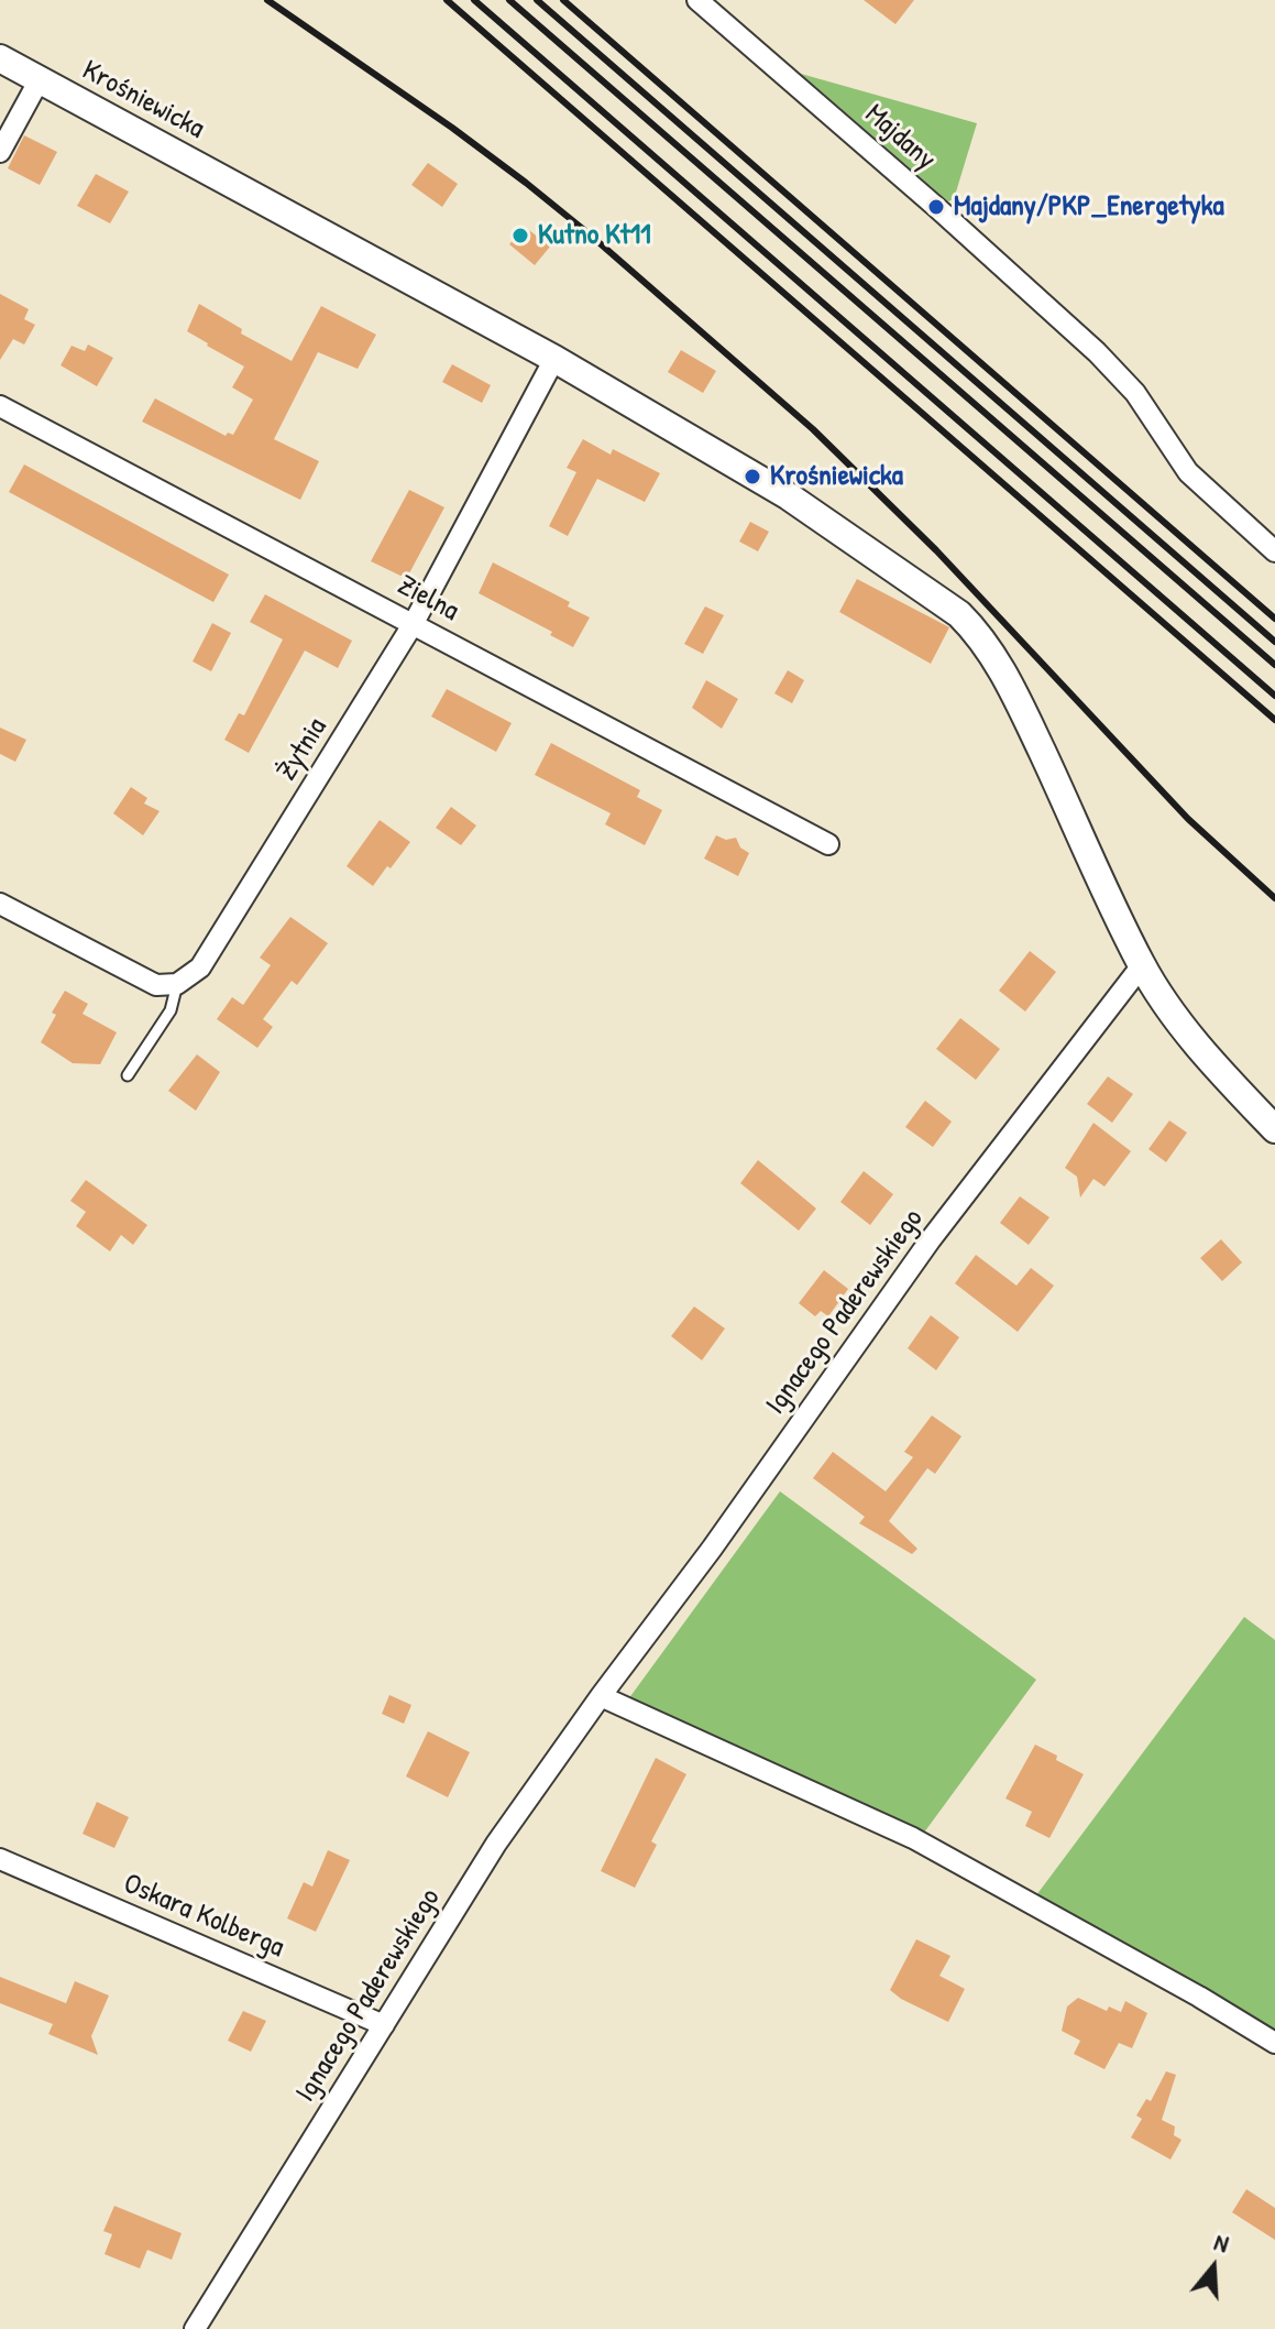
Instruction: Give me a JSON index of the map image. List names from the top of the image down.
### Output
{
  "streets": {
    "street": [
      "Krośniewicka",
      "Majdany",
      "Zielna",
      "Żytnia",
      "Ignacego Paderewskiego",
      "Oskara Kolberga"
    ]
  },
  "crossings": [
    ["Krośniewicka", "Żytnia"],
    ["Krośniewicka", "Ignacego Paderewskiego"],
    ["Zielna", "Żytnia"],
    ["Ignacego Paderewskiego", "Oskara Kolberga"]
  ],
  "places": ["Majdany/PKP_Energetyka", "Kutno Kt11", "Krośniewicka"],
  "north": "top"
}
